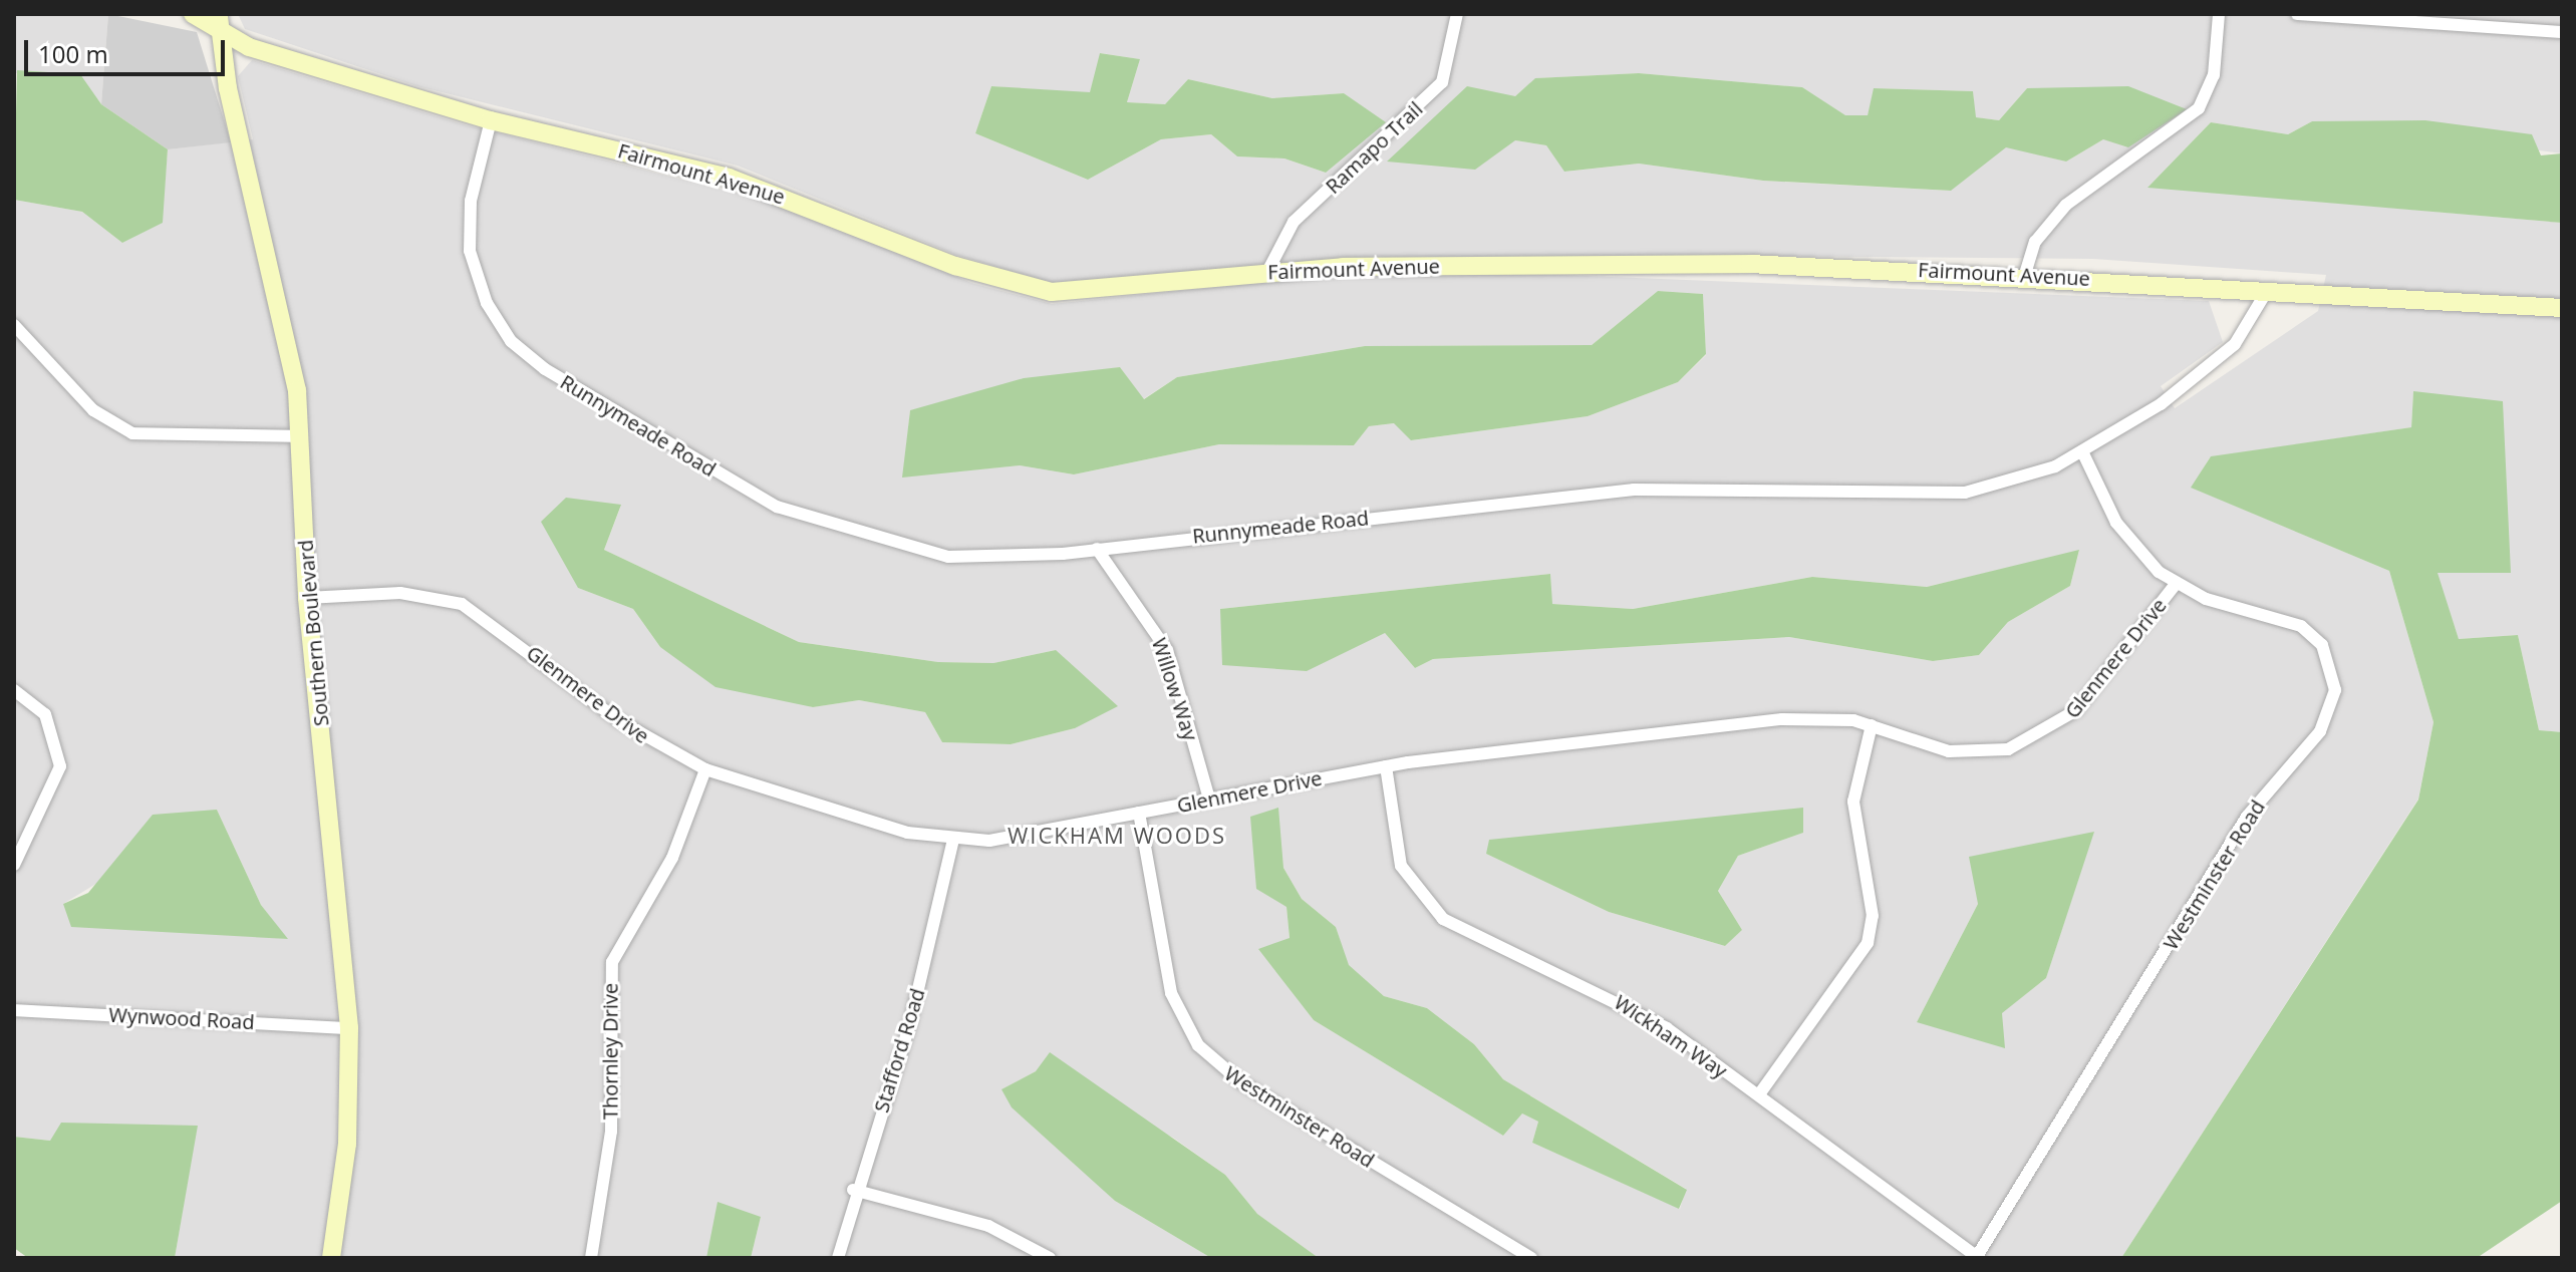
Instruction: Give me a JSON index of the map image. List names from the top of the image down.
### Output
{
  "streets": {
    "main road": ["Fairmount Avenue", "Southern Boulevard"],
    "street": [
      "Ramapo Trail",
      "Runnymeade Road",
      "Glenmere Drive",
      "Willow Way",
      "Westminster Road",
      "Wynwood Road",
      "Wickham Way",
      "Stafford Road",
      "Thornley Drive"
    ]
  },
  "crossings": [
    ["Ramapo Trail", "Fairmount Avenue"],
    ["Fairmount Avenue", "Runnymeade Road"],
    ["Fairmount Avenue", "Southern Boulevard"],
    ["Runnymeade Road", "Willow Way"],
    ["Runnymeade Road", "Westminster Road"],
    ["Southern Boulevard", "Glenmere Drive"],
    ["Southern Boulevard", "Wynwood Road"],
    ["Glenmere Drive", "Willow Way"],
    ["Glenmere Drive", "Westminster Road"],
    ["Glenmere Drive", "Wickham Way"],
    ["Glenmere Drive", "Stafford Road"],
    ["Glenmere Drive", "Thornley Drive"],
    ["Westminster Road", "Wickham Way"]
  ],
  "districts": ["WICKHAM WOODS"],
  "scale_bar": "100 m"
}
